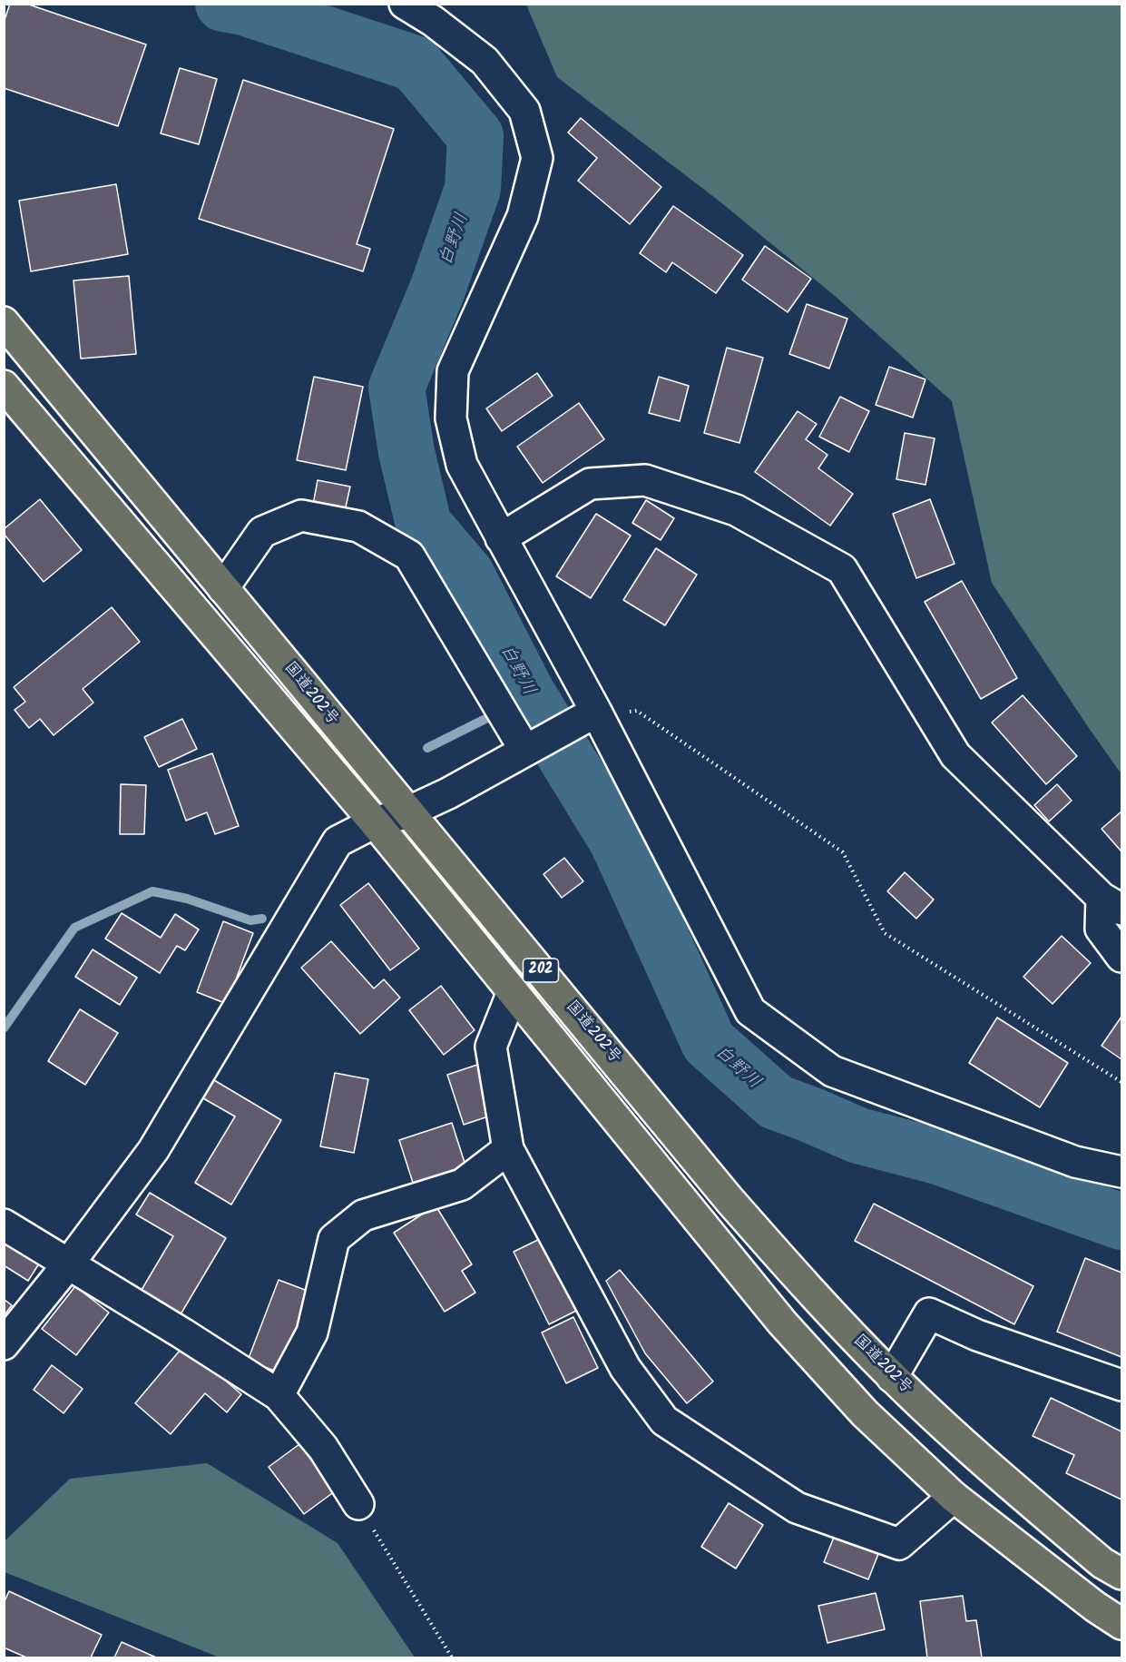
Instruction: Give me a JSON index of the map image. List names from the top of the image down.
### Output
{
  "streets": {
    "highway": ["国道202号", "202"]
  },
  "water": ["白野川"]
}
